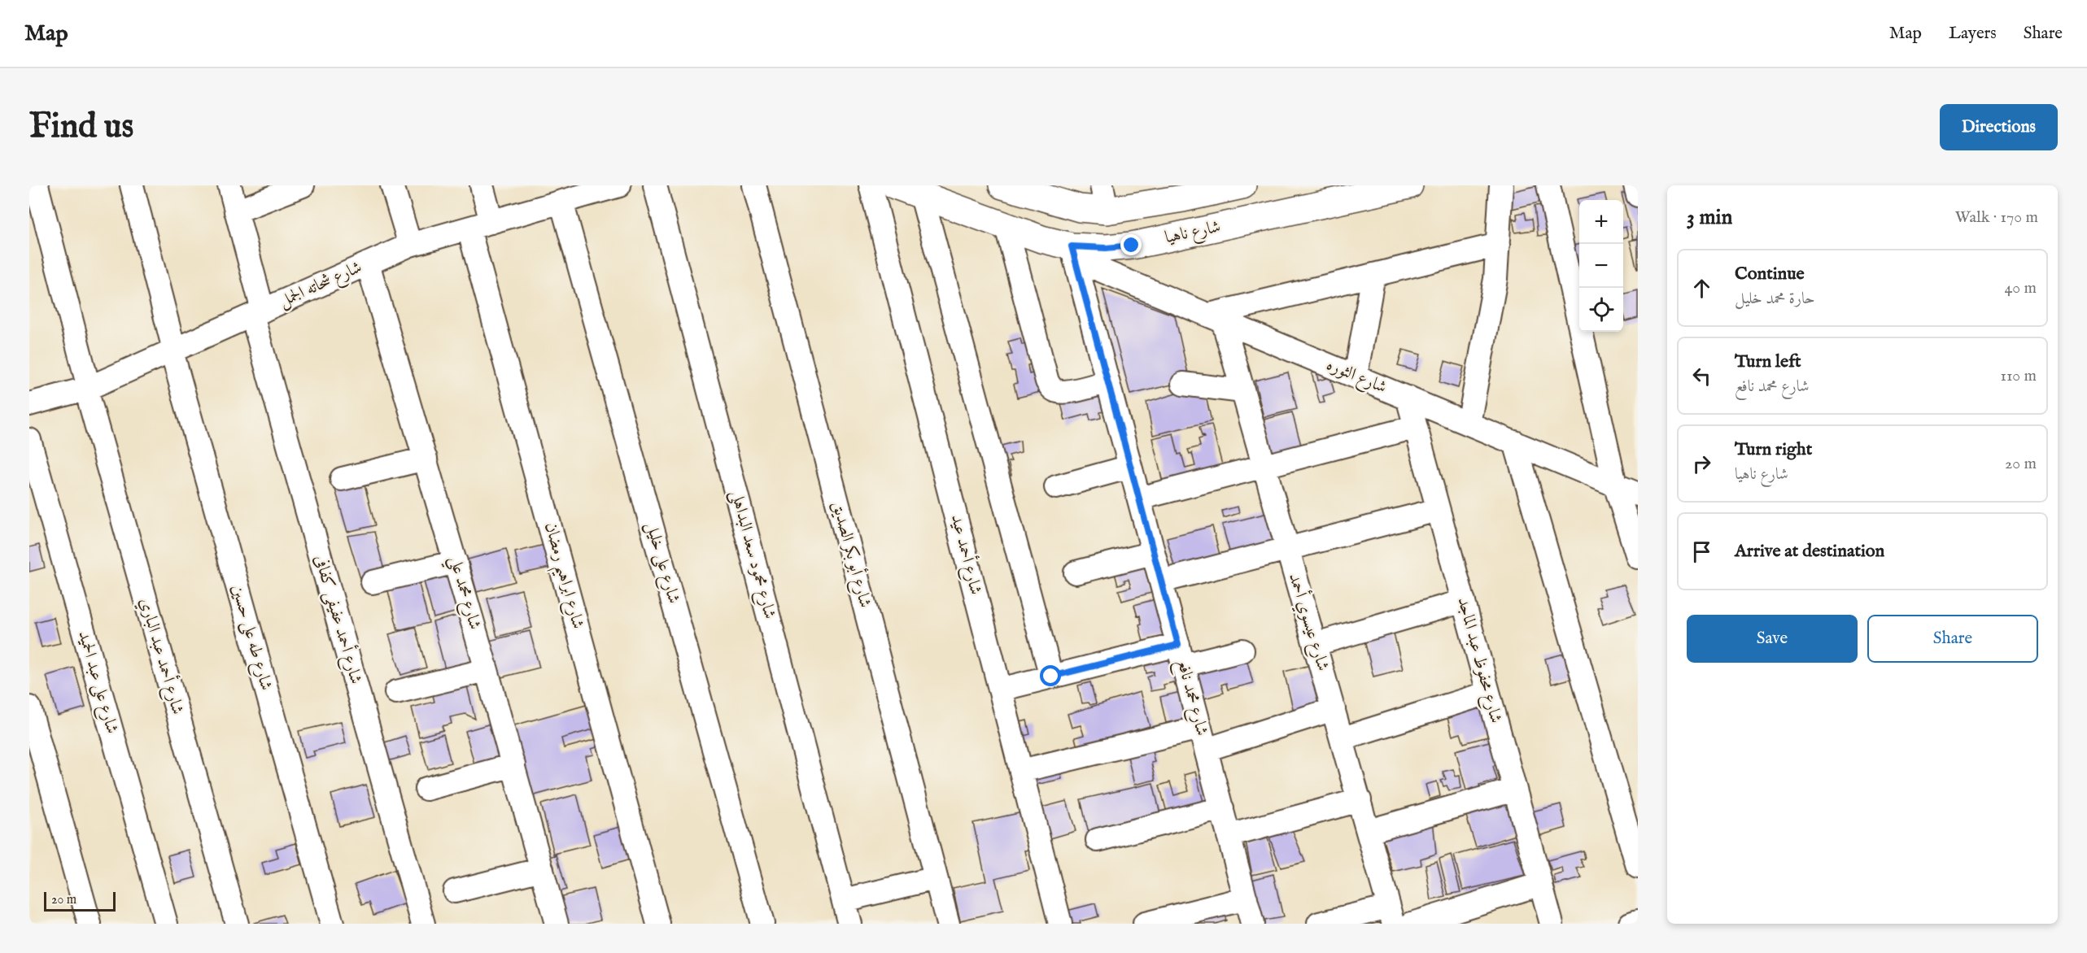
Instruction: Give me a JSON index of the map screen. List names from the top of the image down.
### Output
{
  "streets": {
    "main road": ["شارع ناهيا"],
    "street": [
      "شارع شحاته الجمل",
      "شارع الثوره",
      "شارع محمود سعد البداهلى",
      "شارع أبو بكر الصديق",
      "شارع أحمد عيد",
      "شارع على خليل",
      "شارع ابراهيم رمضان",
      "شارع محمد علي",
      "شارع أحمد عفيفى كفافى",
      "شارع عيسوي أحمد",
      "شارع طه على حسين",
      "شارع أحمد عبد الباري",
      "شارع محفوظ عبد الماجد",
      "شارع على عبد الحميد",
      "شارع محمد نافع"
    ]
  },
  "crossings": [
    ["شارع ناهيا", "شارع الثوره"],
    ["شارع ناهيا", "شارع محمد نافع"],
    ["شارع شحاته الجمل", "شارع على خليل"],
    ["شارع شحاته الجمل", "شارع ابراهيم رمضان"],
    ["شارع شحاته الجمل", "شارع محمد علي"],
    ["شارع شحاته الجمل", "شارع أحمد عفيفى كفافى"],
    ["شارع شحاته الجمل", "شارع طه على حسين"],
    ["شارع شحاته الجمل", "شارع أحمد عبد الباري"],
    ["شارع الثوره", "شارع عيسوي أحمد"],
    ["شارع الثوره", "شارع محفوظ عبد الماجد"],
    ["شارع الثوره", "شارع محمد نافع"]
  ],
  "scale_bar": "20 m",
  "page": {
    "header": "Map",
    "nav": ["Map", "Layers", "Share"],
    "buttons": [
      "Directions",
      ["Save", "Share"]
    ],
    "title": "Find us",
    "heading": ["3 min", "Walk · 170 m"],
    "map_buttons": ["+", "−"],
    "list": [
      ["Continue", "حارة محمد خليل", "40 m"],
      ["Turn left", "شارع محمد نافع", "110 m"],
      ["Turn right", "شارع ناهيا", "20 m"],
      "Arrive at destination"
    ],
    "scale": "20 m"
  }
}
